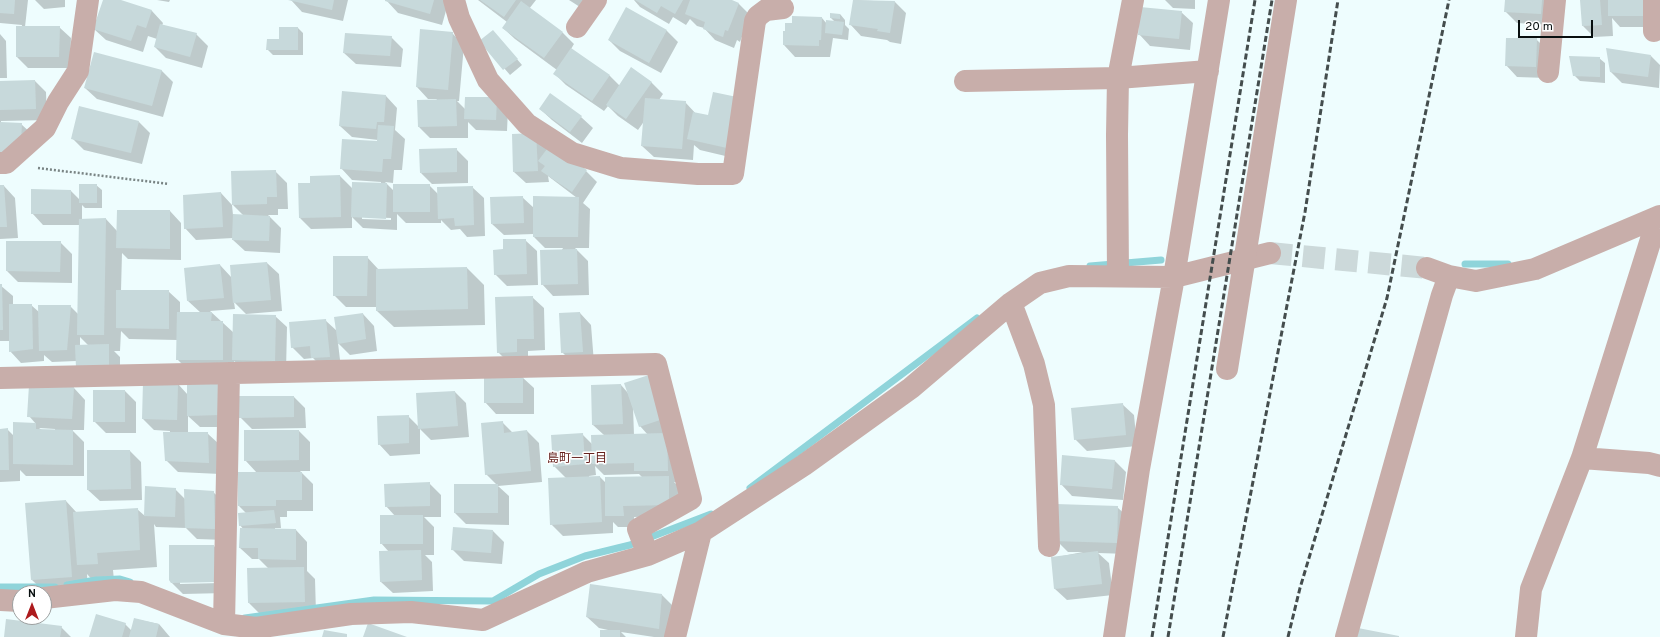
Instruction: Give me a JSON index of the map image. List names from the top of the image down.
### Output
{
  "districts": ["島町一丁目"],
  "scale_bar": "20 m",
  "north": "top"
}
